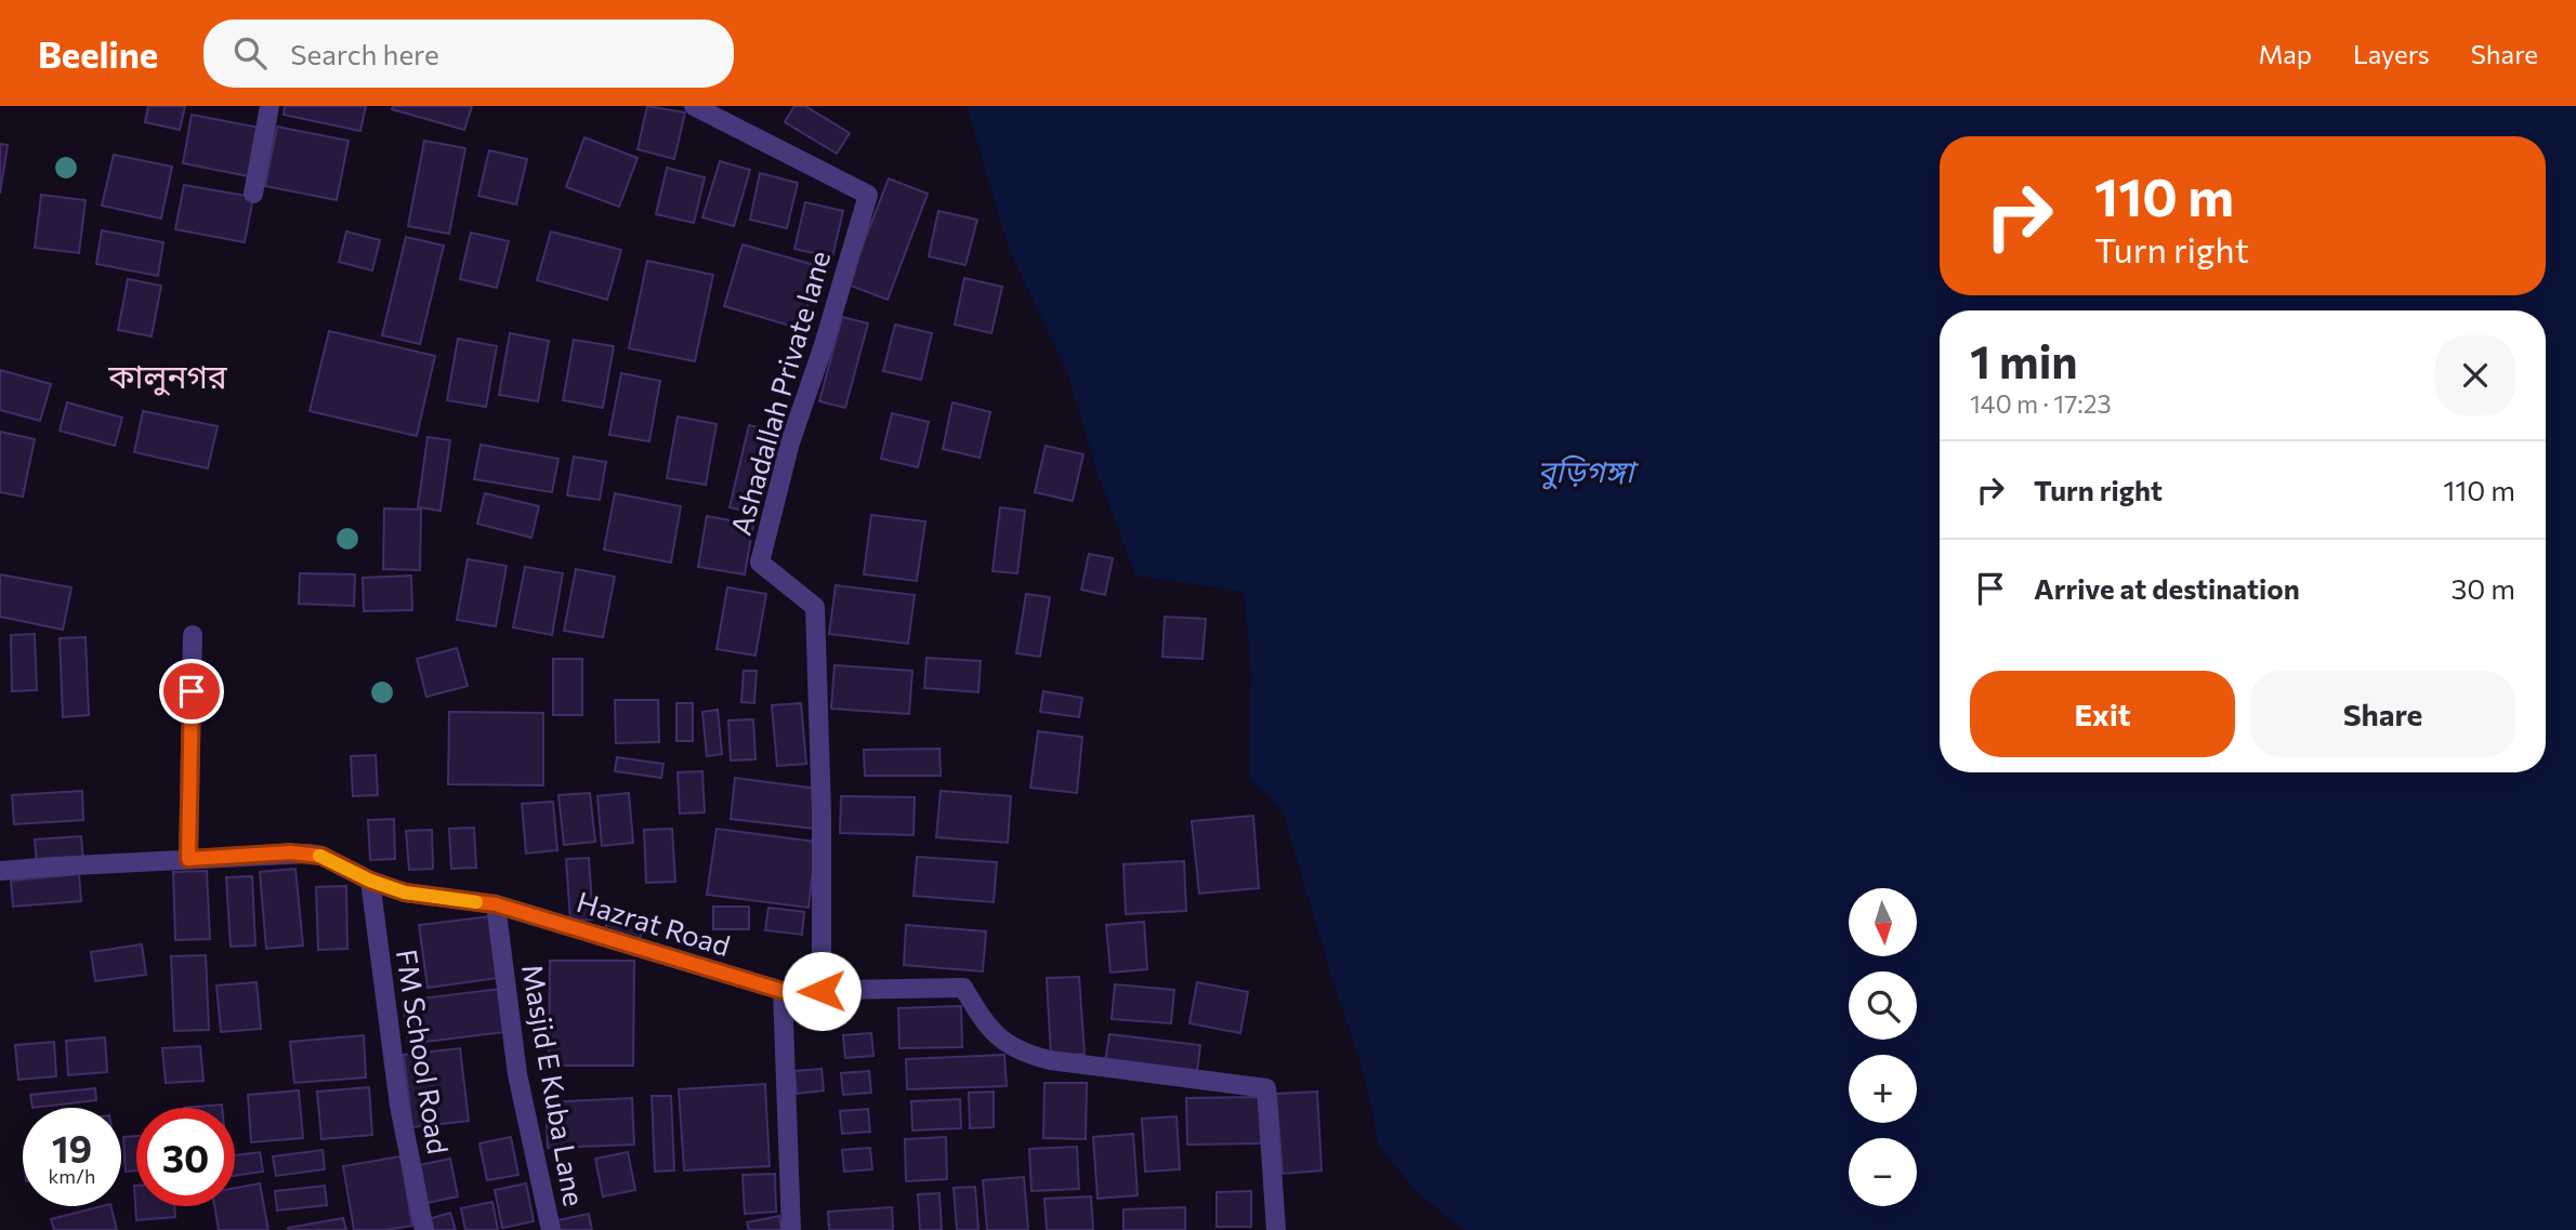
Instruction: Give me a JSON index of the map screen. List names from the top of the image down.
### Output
{
  "streets": {
    "street": [
      "Ashadallah Private lane",
      "Hazrat Road",
      "FM School Road",
      "Masjid E Kuba Lane"
    ]
  },
  "crossings": [
    ["Ashadallah Private lane", "Hazrat Road"],
    ["Hazrat Road", "FM School Road"],
    ["Hazrat Road", "Masjid E Kuba Lane"]
  ],
  "districts": ["কালুনগর"],
  "water": ["বুড়িগঙ্গা"],
  "north": "bottom",
  "page": {
    "header": "Beeline",
    "search": "Search here",
    "nav": ["Map", "Layers", "Share"],
    "turn": ["110 m", "Turn right"],
    "heading": ["1 min", "140 m · 17:23"],
    "list": [
      {
        "name": "Turn right",
        "value": "110 m"
      },
      {
        "name": "Arrive at destination",
        "value": "30 m"
      }
    ],
    "buttons": ["Exit", "Share"],
    "map_buttons": ["+", "−"],
    "speed": "19 km/h",
    "limit": "30"
  }
}
